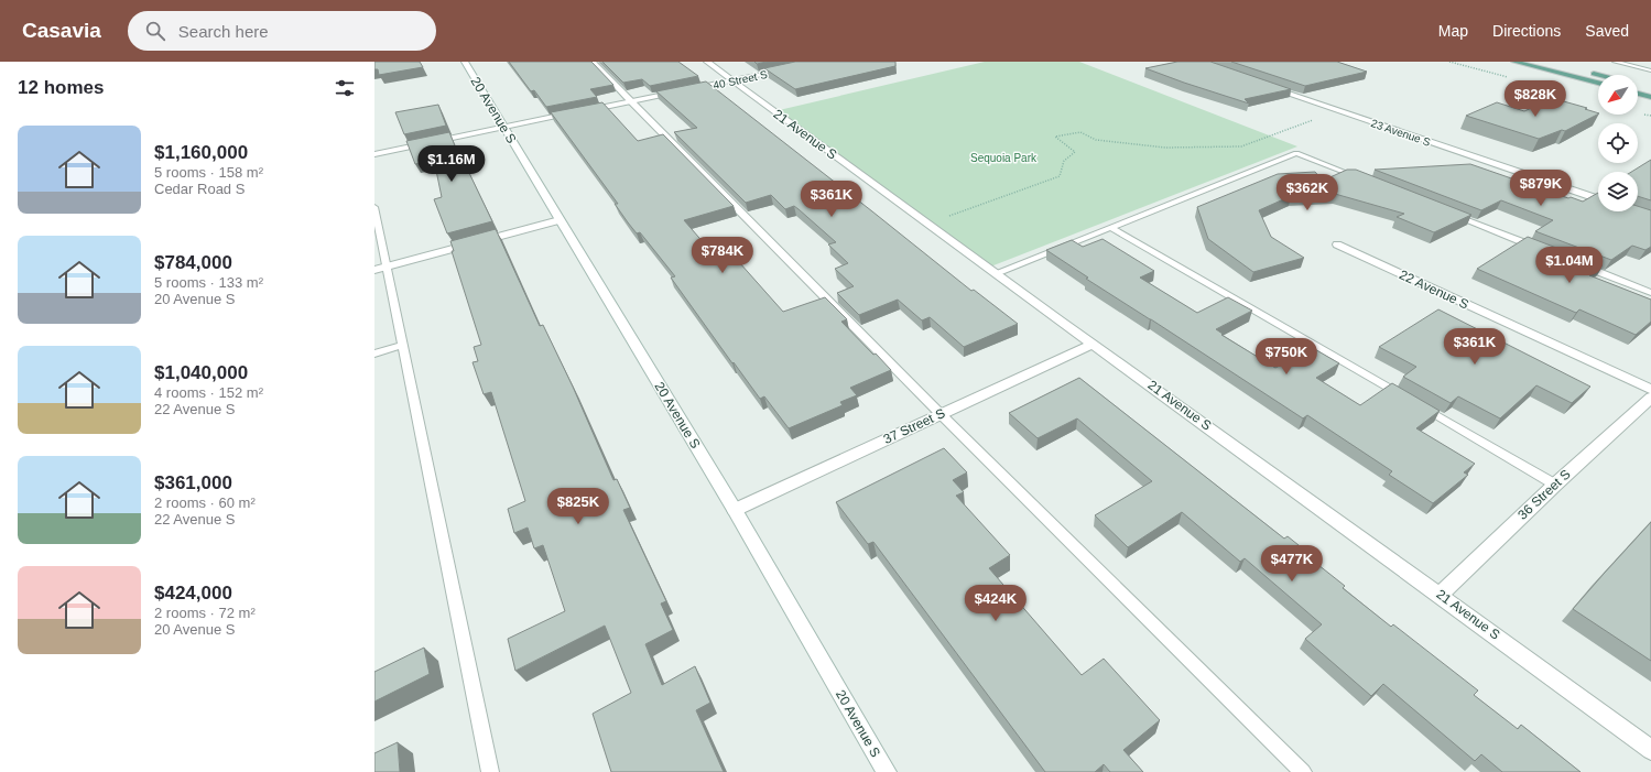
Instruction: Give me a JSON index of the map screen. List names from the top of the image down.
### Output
{
  "streets": {
    "street": [
      "40 Street S",
      "20 Avenue S",
      "23 Avenue S",
      "21 Avenue S",
      "22 Avenue S",
      "37 Street S",
      "36 Street S"
    ]
  },
  "crossings": [
    ["40 Street S", "21 Avenue S"],
    ["20 Avenue S", "37 Street S"],
    ["21 Avenue S", "37 Street S"],
    ["21 Avenue S", "36 Street S"]
  ],
  "parks": ["Sequoia Park"],
  "north": "bottom left",
  "page": {
    "header": "Casavia",
    "search": "Search here",
    "nav": ["Map", "Directions", "Saved"],
    "heading": "12 homes",
    "price": [
      "$828K",
      "$1.16M",
      "$879K",
      "$362K",
      "$361K",
      "$784K",
      "$1.04M",
      "$361K",
      "$750K",
      "$825K",
      "$477K",
      "$424K"
    ],
    "list": [
      {
        "name": "$1,160,000",
        "note": "5 rooms · 158 m² · Cedar Road S"
      },
      {
        "name": "$784,000",
        "note": "5 rooms · 133 m² · 20 Avenue S"
      },
      {
        "name": "$1,040,000",
        "note": "4 rooms · 152 m² · 22 Avenue S"
      },
      {
        "name": "$361,000",
        "note": "2 rooms · 60 m² · 22 Avenue S"
      },
      {
        "name": "$424,000",
        "note": "2 rooms · 72 m² · 20 Avenue S"
      }
    ]
  }
}
